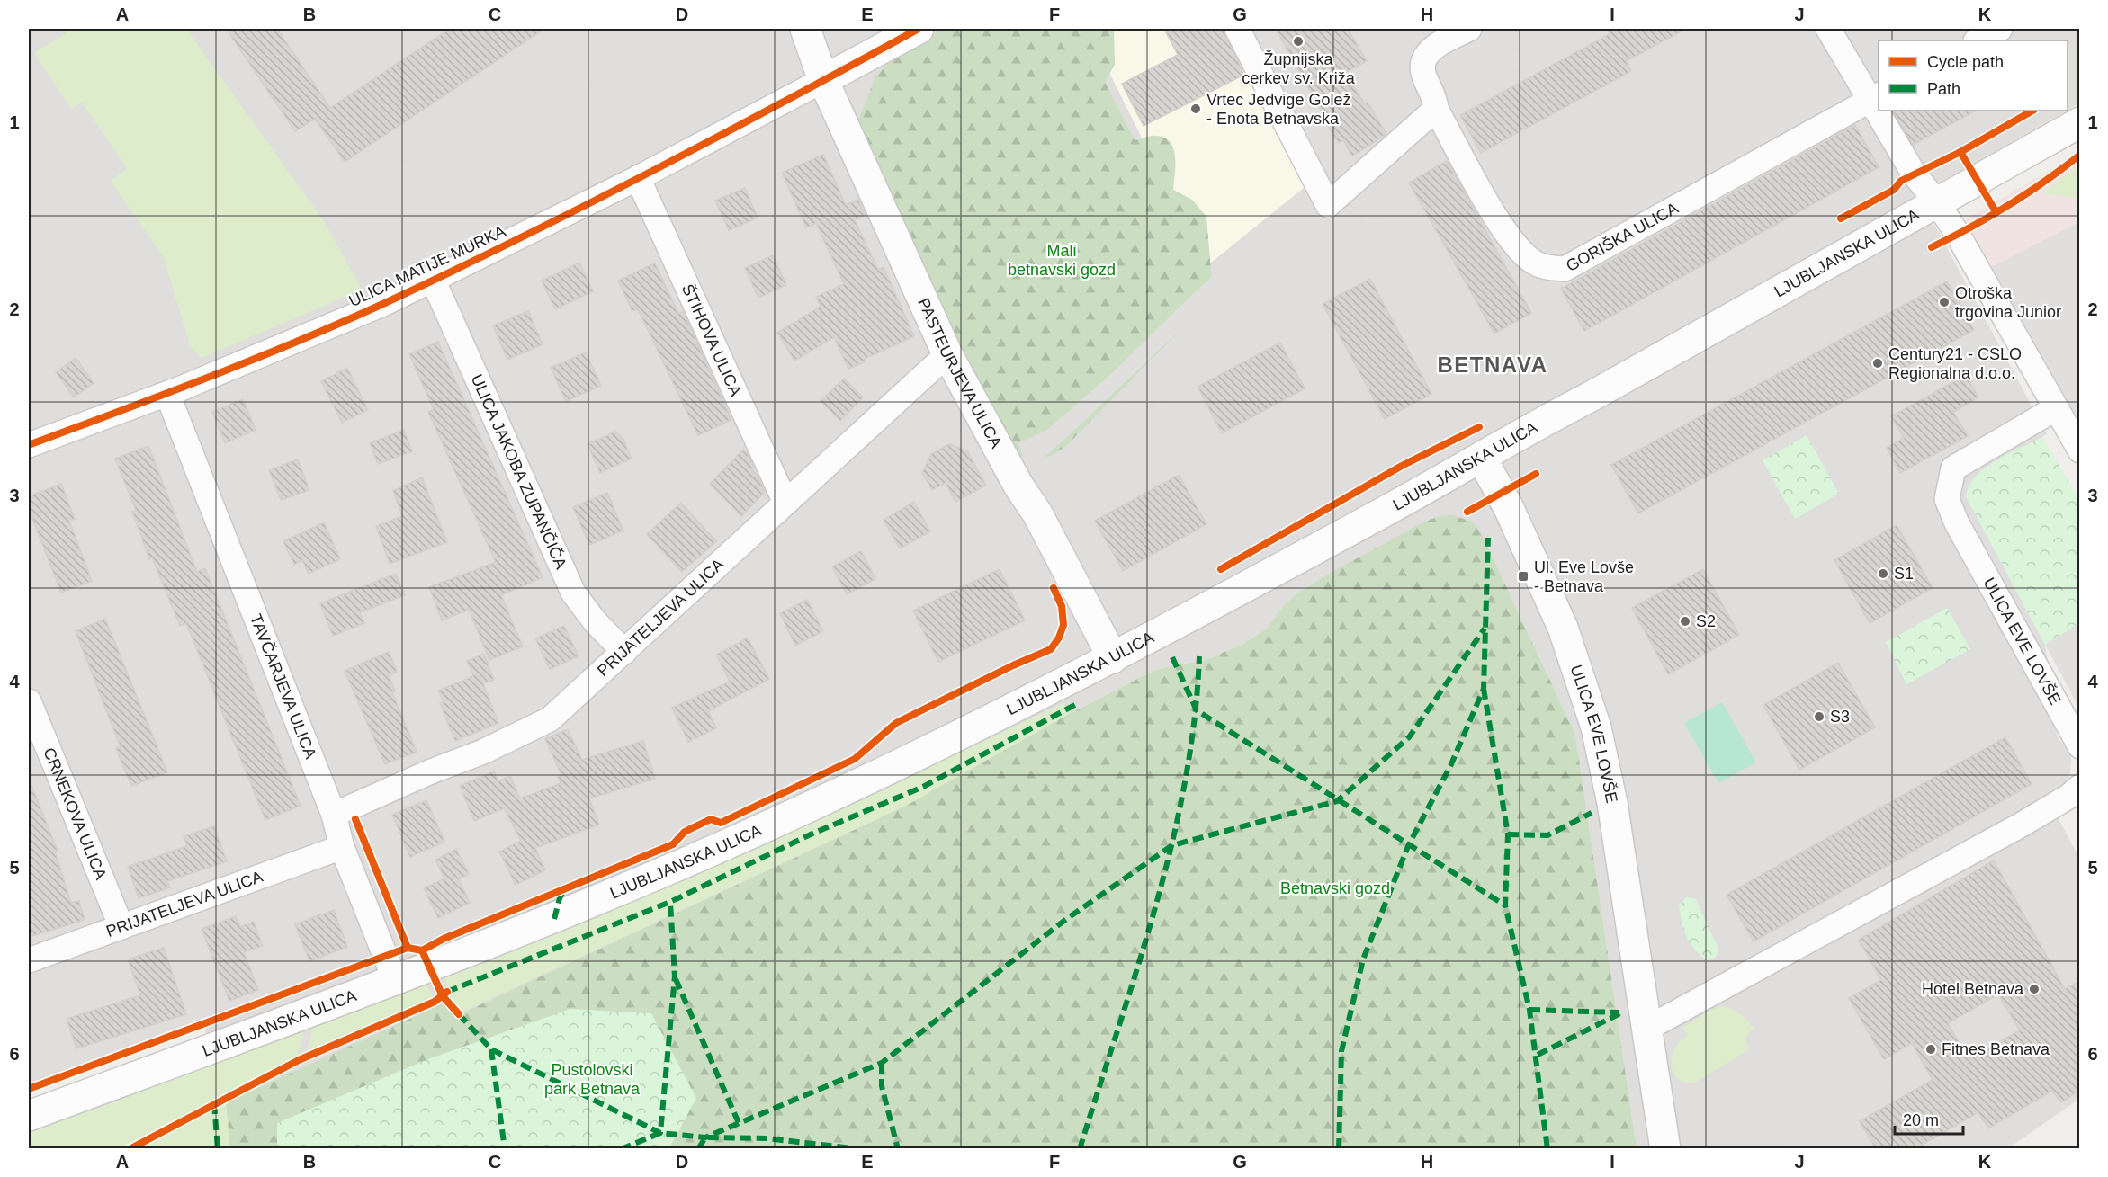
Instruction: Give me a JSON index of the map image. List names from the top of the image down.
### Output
{
  "streets": {
    "street": [
      "GORIŠKA ULICA",
      "LJUBLJANSKA ULICA",
      "ULICA MATIJE MURKA",
      "ŠTIHOVA ULICA",
      "PASTEURJEVA ULICA",
      "ULICA JAKOBA ZUPANČIČA",
      "PRIJATELJEVA ULICA",
      "ULICA EVE LOVŠE",
      "TAVČARJEVA ULICA",
      "CRNEKOVA ULICA"
    ]
  },
  "crossings": [
    ["LJUBLJANSKA ULICA", "PASTEURJEVA ULICA"],
    ["LJUBLJANSKA ULICA", "ULICA EVE LOVŠE"],
    ["LJUBLJANSKA ULICA", "TAVČARJEVA ULICA"],
    ["ULICA MATIJE MURKA", "ŠTIHOVA ULICA"],
    ["ULICA MATIJE MURKA", "PASTEURJEVA ULICA"],
    ["ULICA MATIJE MURKA", "ULICA JAKOBA ZUPANČIČA"],
    ["ULICA MATIJE MURKA", "TAVČARJEVA ULICA"],
    ["ŠTIHOVA ULICA", "PRIJATELJEVA ULICA"],
    ["PASTEURJEVA ULICA", "PRIJATELJEVA ULICA"],
    ["ULICA JAKOBA ZUPANČIČA", "PRIJATELJEVA ULICA"],
    ["PRIJATELJEVA ULICA", "TAVČARJEVA ULICA"],
    ["PRIJATELJEVA ULICA", "CRNEKOVA ULICA"]
  ],
  "districts": ["BETNAVA"],
  "parks": ["Mali betnavski gozd", "Betnavski gozd", "Pustolovski park Betnava"],
  "places": {
    "other": [
      "Župnijska cerkev sv. Križa",
      "Vrtec Jedvige Golež - Enota Betnavska",
      "Otroška trgovina Junior",
      "Century21 - CSLO Regionalna d.o.o.",
      "S1",
      "S2",
      "S3",
      "Hotel Betnava",
      "Fitnes Betnava"
    ],
    "transit": ["Ul. Eve Lovše - Betnava"]
  },
  "legend": ["Cycle path", "Path"],
  "scale_bar": "20 m",
  "grid": {
    "columns": [
      "A",
      "B",
      "C",
      "D",
      "E",
      "F",
      "G",
      "H",
      "I",
      "J",
      "K"
    ],
    "rows": [
      "1",
      "2",
      "3",
      "4",
      "5",
      "6"
    ]
  }
}
